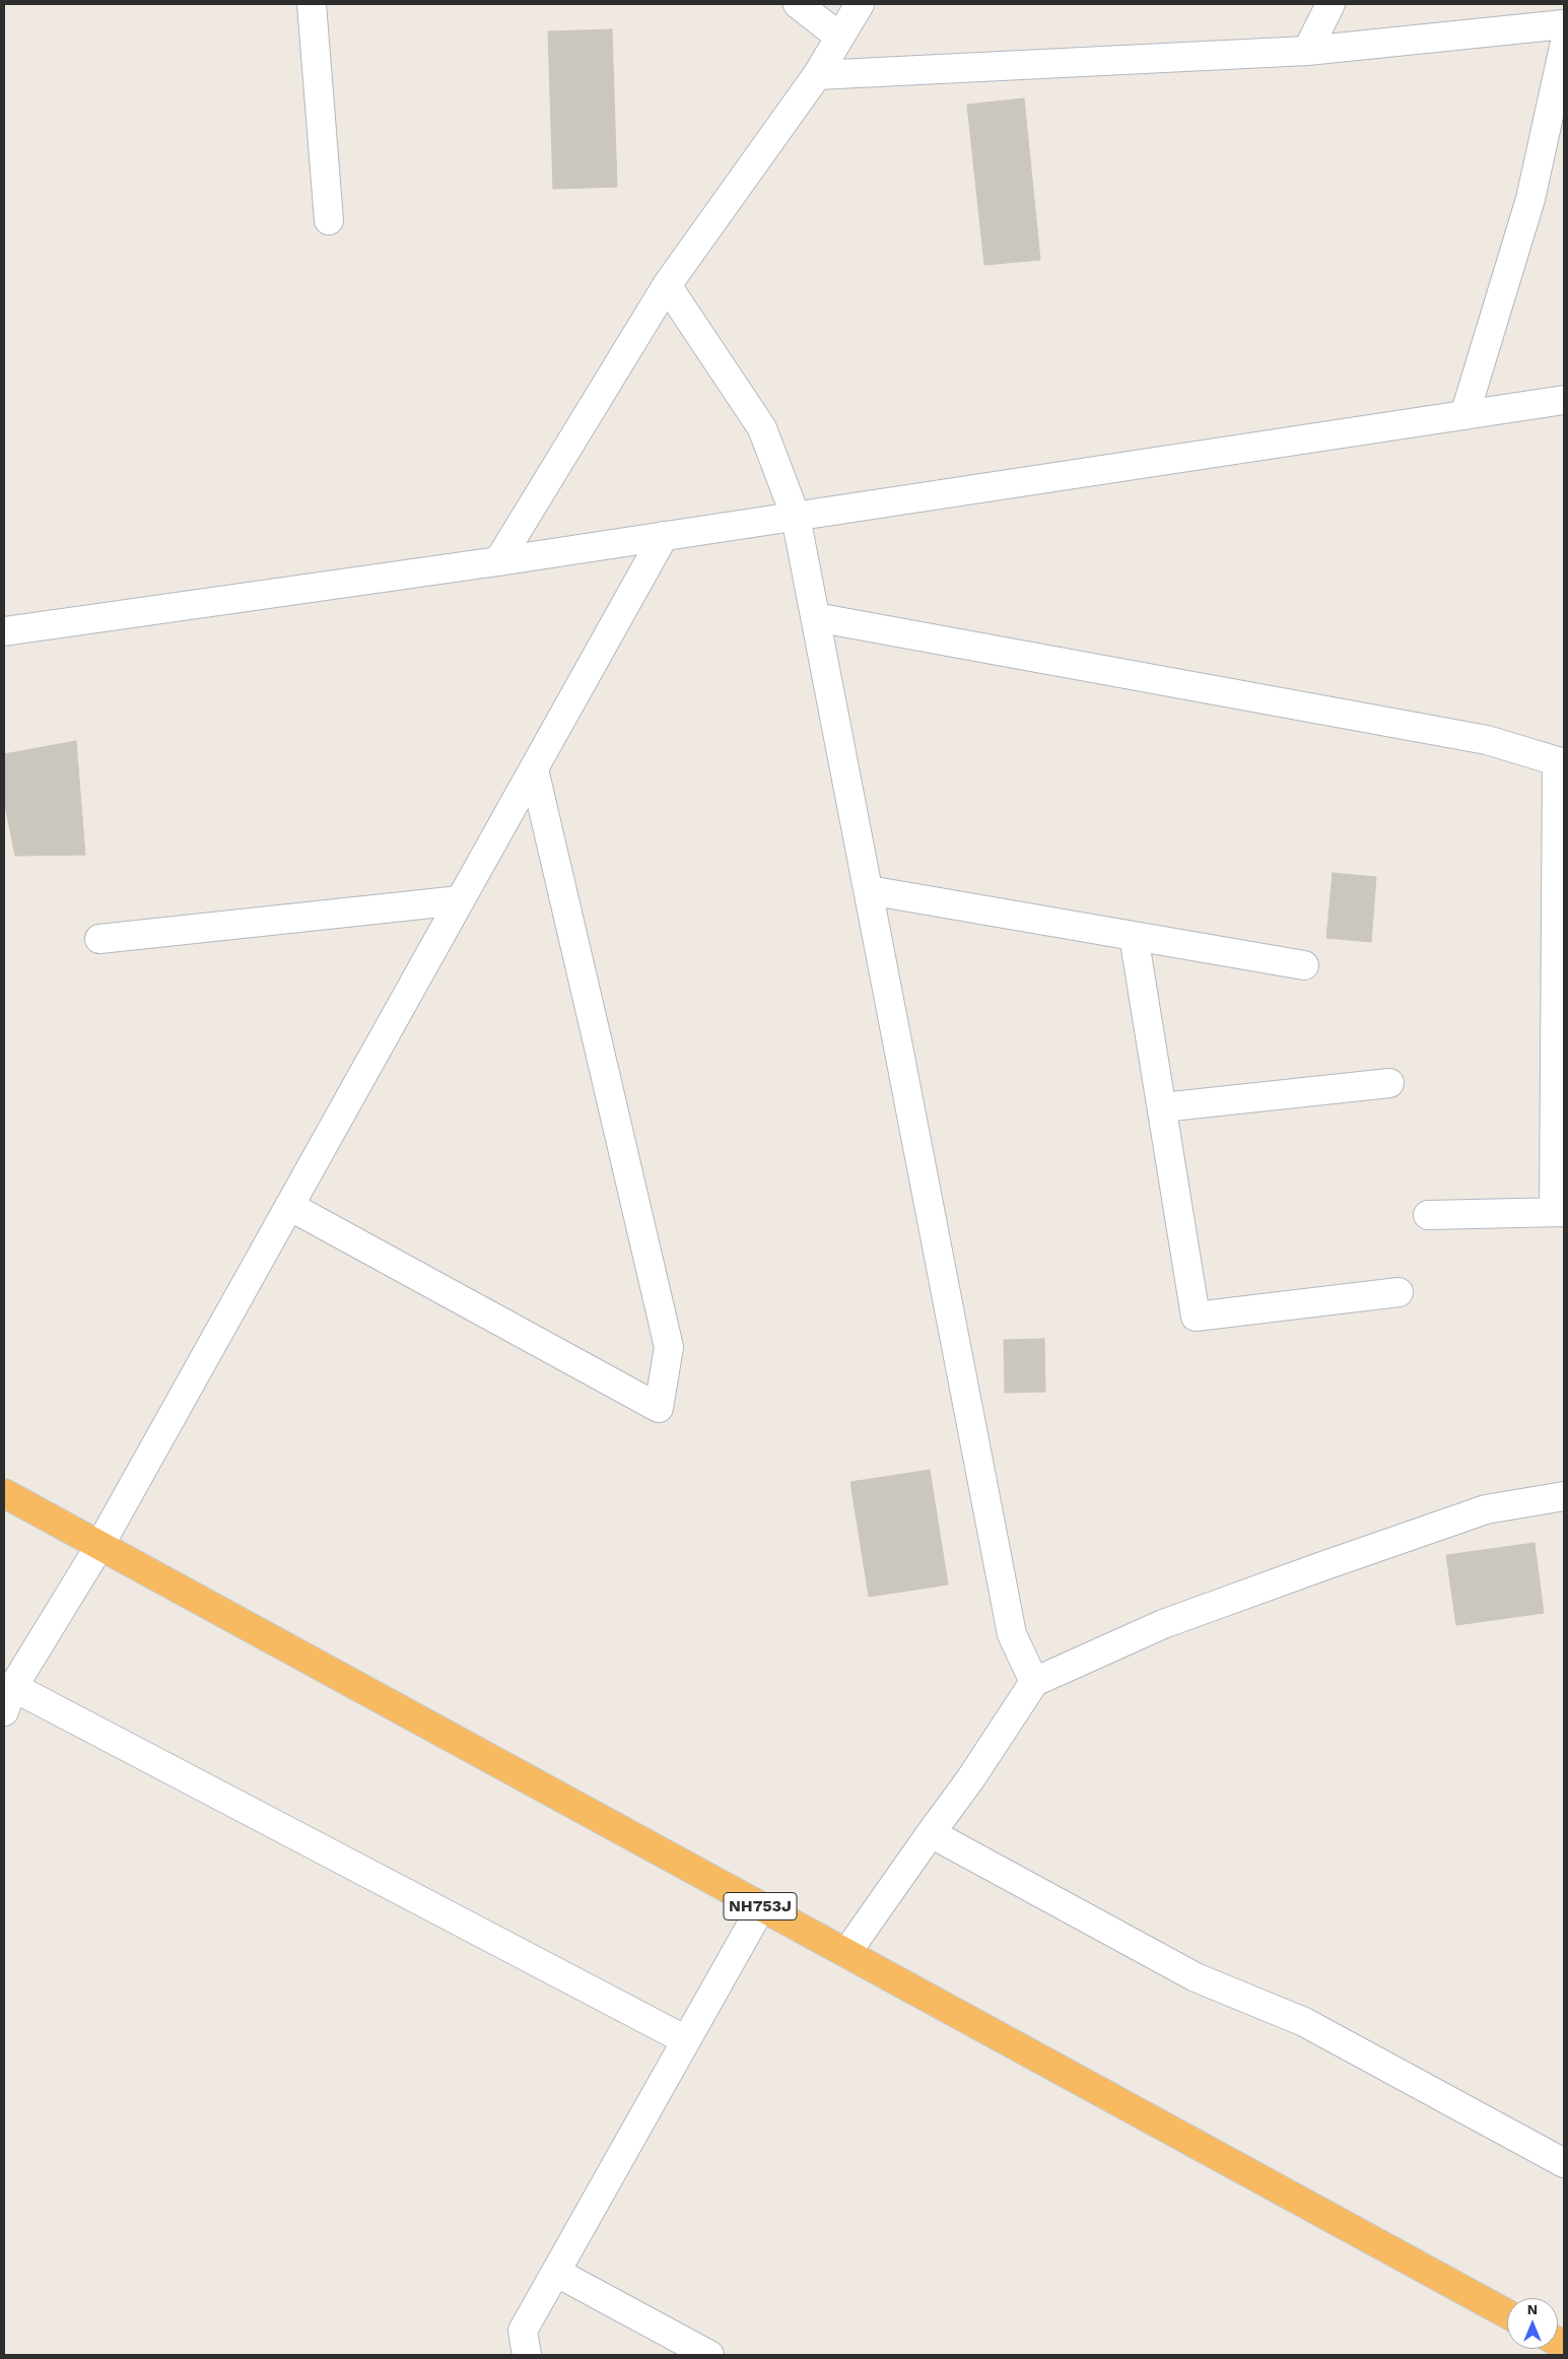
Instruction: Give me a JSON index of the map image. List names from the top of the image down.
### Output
{
  "streets": {
    "highway": ["NH753J"]
  },
  "north": "top"
}
